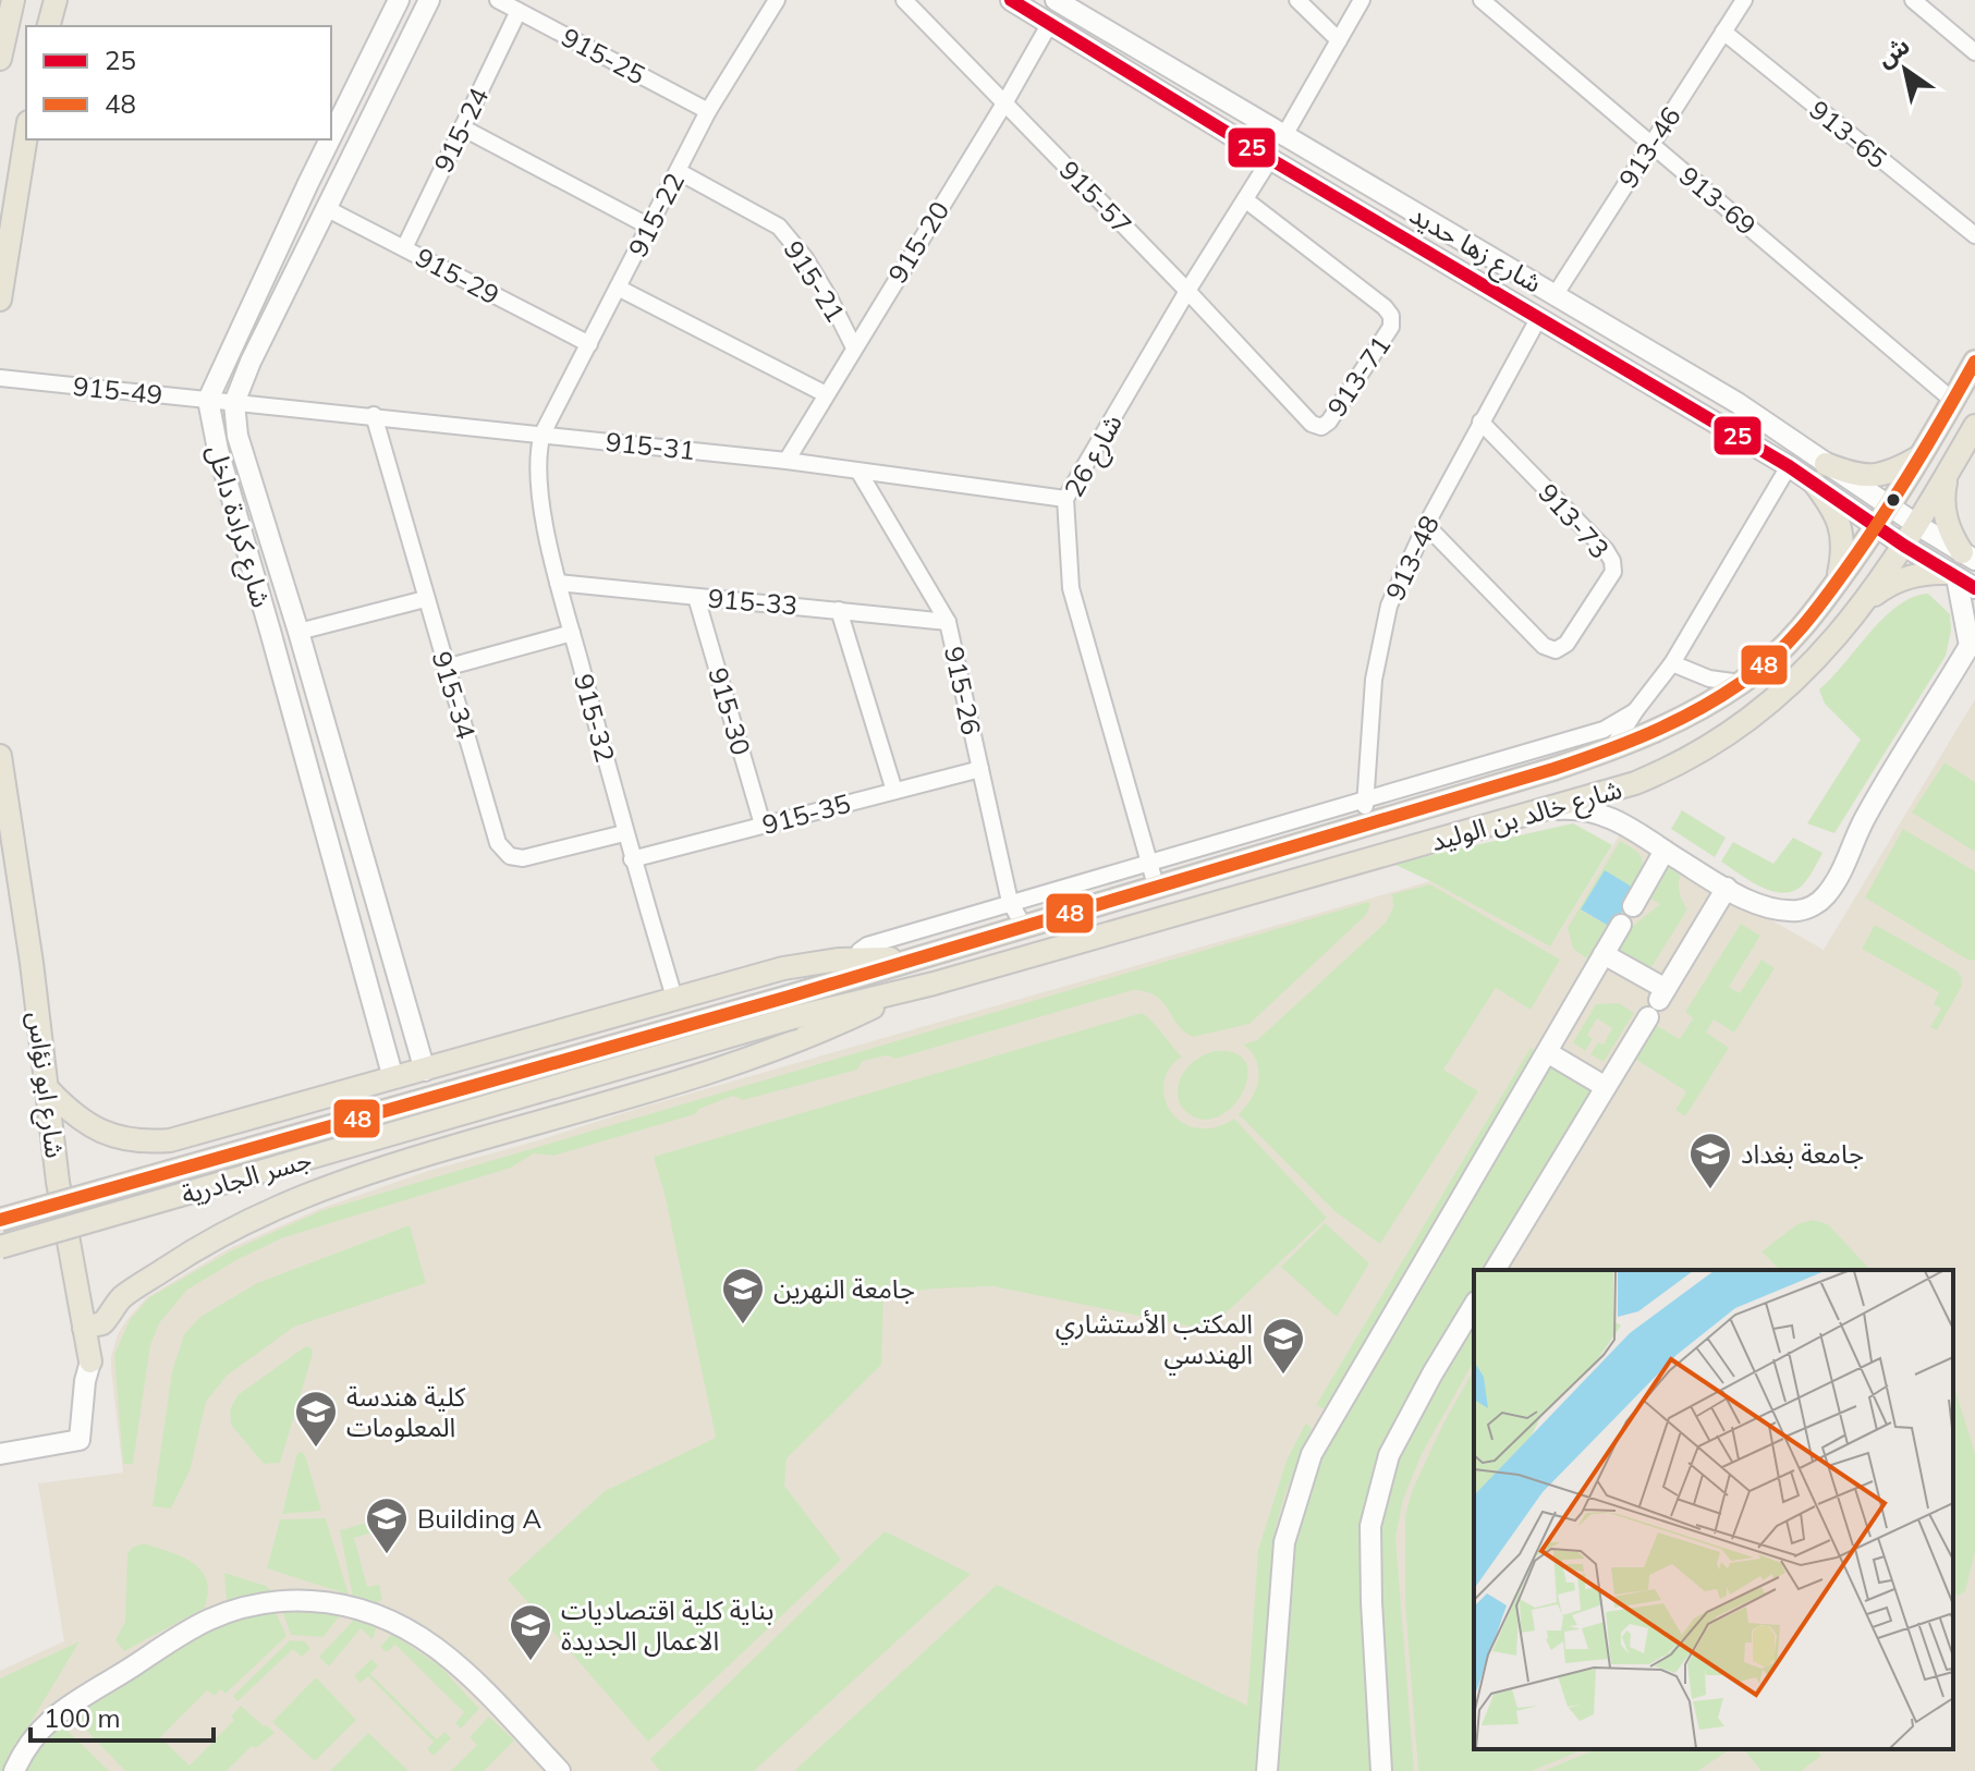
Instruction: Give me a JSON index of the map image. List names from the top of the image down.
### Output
{
  "streets": {
    "main road": ["شارع خالد بن الوليد", "شارع ابو نؤاس", "جسر الجادرية"],
    "street": [
      "915-25",
      "915-24",
      "913-65",
      "913-46",
      "915-57",
      "913-69",
      "915-22",
      "915-20",
      "شارع زها حديد",
      "915-29",
      "915-21",
      "913-71",
      "915-49",
      "915-31",
      "شارع 26",
      "913-73",
      "شارع كرادة داخل",
      "913-48",
      "915-33",
      "915-26",
      "915-34",
      "915-30",
      "915-32",
      "915-35"
    ]
  },
  "crossings": [
    ["915-25", "915-24"],
    ["915-25", "915-22"],
    ["915-24", "915-29"],
    ["913-65", "913-46"],
    ["913-46", "913-69"],
    ["913-46", "شارع زها حديد"],
    ["915-57", "915-20"],
    ["915-57", "913-71"],
    ["915-57", "شارع 26"],
    ["913-69", "شارع خالد بن الوليد"],
    ["915-22", "915-29"],
    ["915-22", "915-21"],
    ["915-22", "915-31"],
    ["915-22", "915-32"],
    ["915-20", "شارع زها حديد"],
    ["915-20", "915-21"],
    ["915-20", "915-31"],
    ["شارع زها حديد", "شارع 26"],
    ["شارع زها حديد", "913-48"],
    ["شارع زها حديد", "شارع خالد بن الوليد"],
    ["915-29", "شارع كرادة داخل"],
    ["913-71", "شارع 26"],
    ["915-49", "915-31"],
    ["915-49", "شارع كرادة داخل"],
    ["915-31", "شارع 26"],
    ["915-31", "شارع كرادة داخل"],
    ["915-31", "915-26"],
    ["915-31", "915-34"],
    ["915-31", "915-32"],
    ["شارع 26", "شارع خالد بن الوليد"],
    ["913-73", "913-48"],
    ["913-48", "شارع خالد بن الوليد"],
    ["915-33", "915-26"],
    ["915-33", "915-30"],
    ["915-33", "915-32"],
    ["915-26", "915-35"],
    ["915-26", "شارع خالد بن الوليد"],
    ["915-34", "915-32"],
    ["915-30", "915-35"],
    ["915-32", "915-35"]
  ],
  "places": {
    "school or university": [
      "جامعة بغداد",
      "جامعة النهرين",
      "المكتب الأستشاري الهندسي",
      "كلية هندسة المعلومات",
      "Building A",
      "بناية كلية اقتصاديات الاعمال الجديدة"
    ]
  },
  "lines": ["transit line 25", "transit line 48"],
  "legend": ["25", "48"],
  "scale_bar": "100 m",
  "north": "top left"
}
